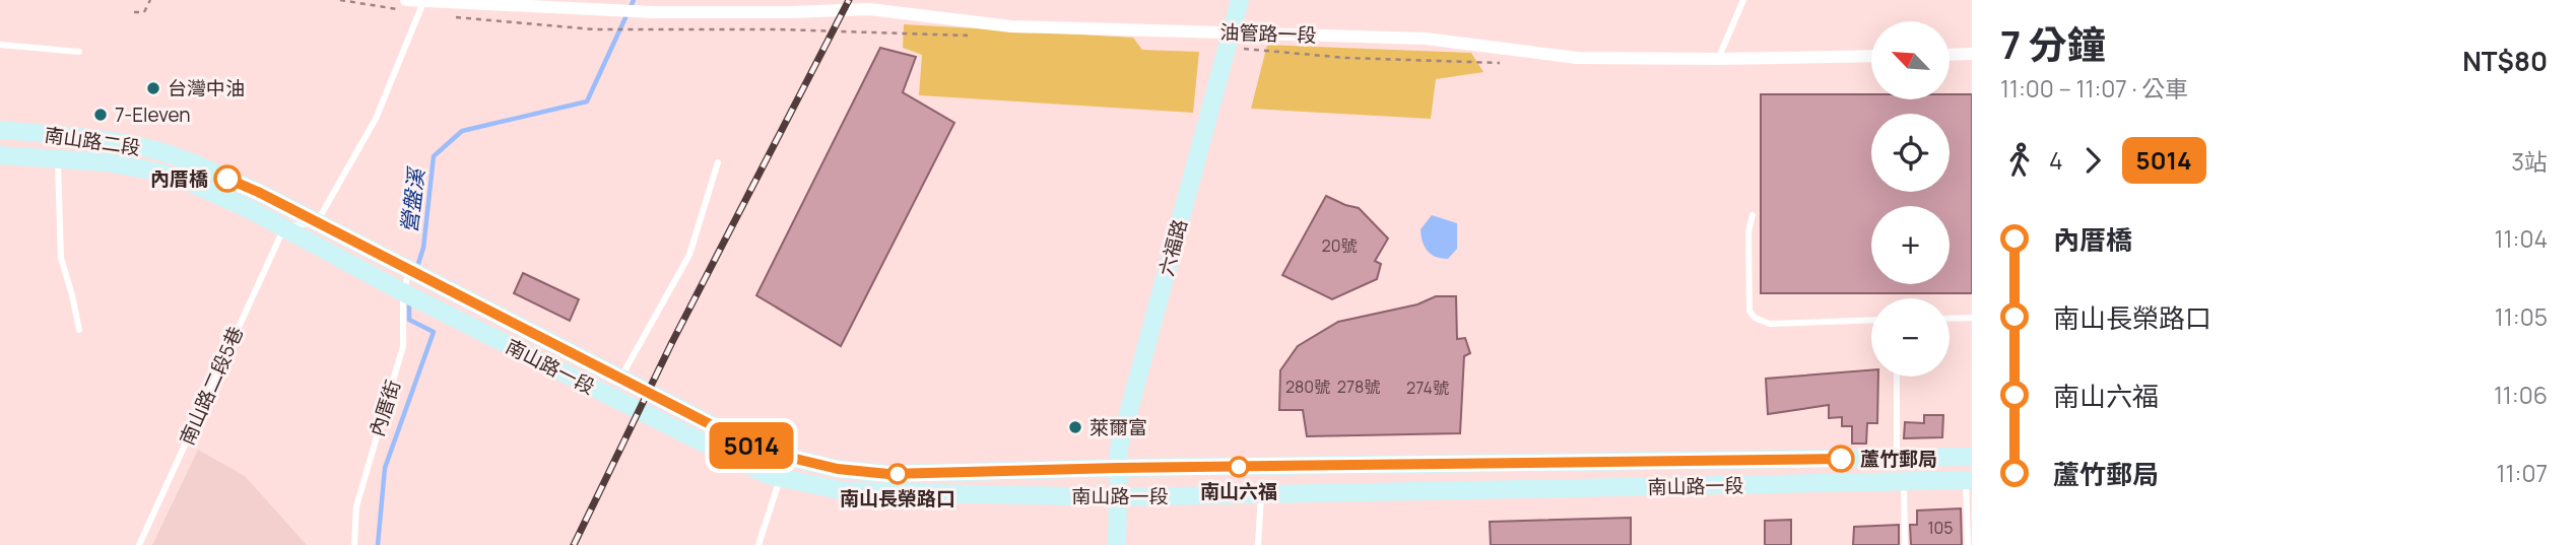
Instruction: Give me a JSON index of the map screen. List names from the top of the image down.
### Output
{
  "streets": {
    "street": [
      "油管路一段",
      "南山路二段",
      "六福路",
      "南山路一段"
    ],
    "lane": ["南山路二段5巷", "內厝街"]
  },
  "crossings": [
    ["油管路一段", "六福路"],
    ["南山路二段", "南山路一段"],
    ["南山路二段", "南山路二段5巷"],
    ["南山路二段", "內厝街"],
    ["六福路", "南山路一段"],
    ["南山路一段", "內厝街"]
  ],
  "water": ["營盤溪"],
  "places": [
    "台灣中油",
    "7-Eleven",
    "內厝橋",
    "萊爾富",
    "蘆竹郵局",
    "南山六福",
    "南山長榮路口"
  ],
  "lines": ["bus line 5014"],
  "house_numbers": [
    "20號",
    "280號",
    "278號",
    "274號",
    "105"
  ],
  "north": "top left",
  "page": {
    "on_map": "5014",
    "heading": ["7 分鐘", "11:00 – 11:07 · 公車", "NT$80"],
    "map_buttons": ["+", "−"],
    "legs": ["4", "5014", "3站"],
    "list": [
      {
        "name": "內厝橋",
        "value": "11:04"
      },
      {
        "name": "南山長榮路口",
        "value": "11:05"
      },
      {
        "name": "南山六福",
        "value": "11:06"
      },
      {
        "name": "蘆竹郵局",
        "value": "11:07"
      }
    ]
  }
}
